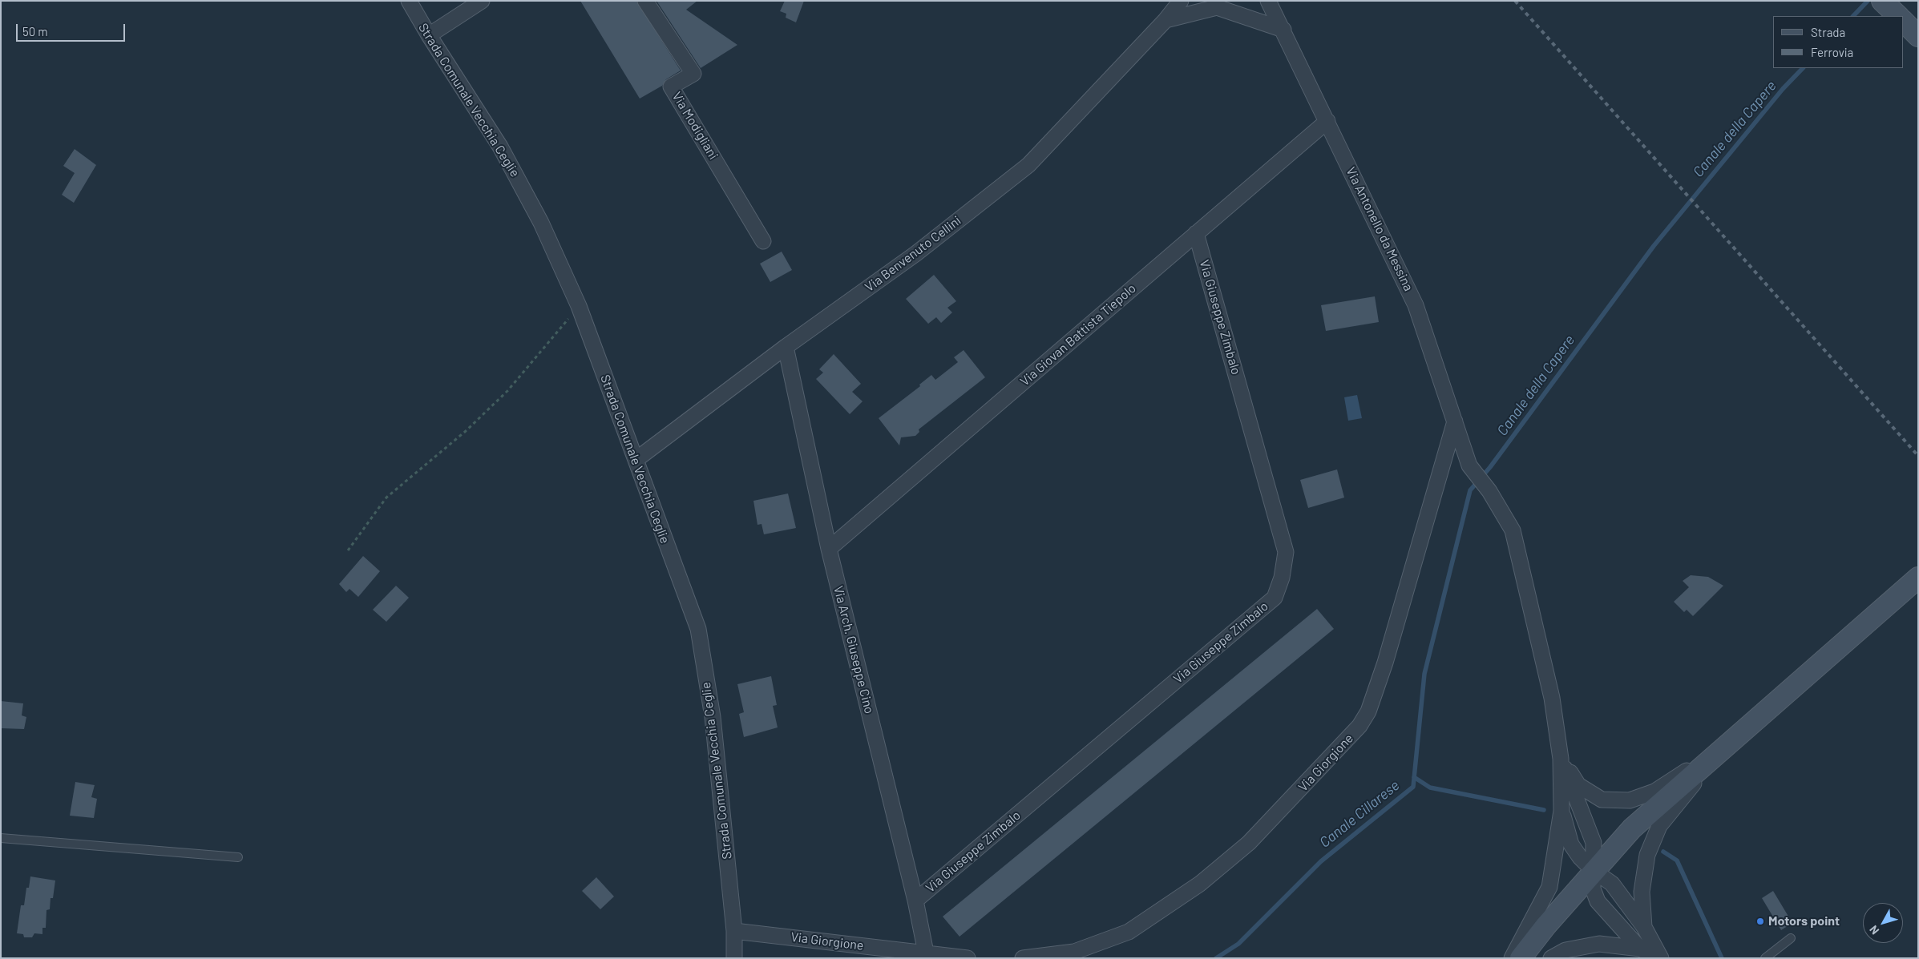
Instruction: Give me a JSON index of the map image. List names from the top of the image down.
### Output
{
  "streets": {
    "street": [
      "Strada Comunale Vecchia Ceglie",
      "Via Modigliani",
      "Via Antonello da Messina",
      "Via Benvenuto Cellini",
      "Via Giuseppe Zimbalo",
      "Via Giovan Battista Tiepolo",
      "Via Arch. Giuseppe Cino",
      "Via Giorgione"
    ]
  },
  "crossings": [
    ["Strada Comunale Vecchia Ceglie", "Via Benvenuto Cellini"],
    ["Strada Comunale Vecchia Ceglie", "Via Giorgione"],
    ["Via Antonello da Messina", "Via Giovan Battista Tiepolo"],
    ["Via Antonello da Messina", "Via Giorgione"],
    ["Via Benvenuto Cellini", "Via Arch. Giuseppe Cino"],
    ["Via Giuseppe Zimbalo", "Via Giovan Battista Tiepolo"],
    ["Via Giuseppe Zimbalo", "Via Arch. Giuseppe Cino"],
    ["Via Giovan Battista Tiepolo", "Via Arch. Giuseppe Cino"],
    ["Via Arch. Giuseppe Cino", "Via Giorgione"]
  ],
  "water": ["Canale della Capere", "Canale Cillarese"],
  "places": ["Motors point"],
  "legend": ["Strada", "Ferrovia"],
  "scale_bar": "50 m",
  "north": "bottom left"
}
